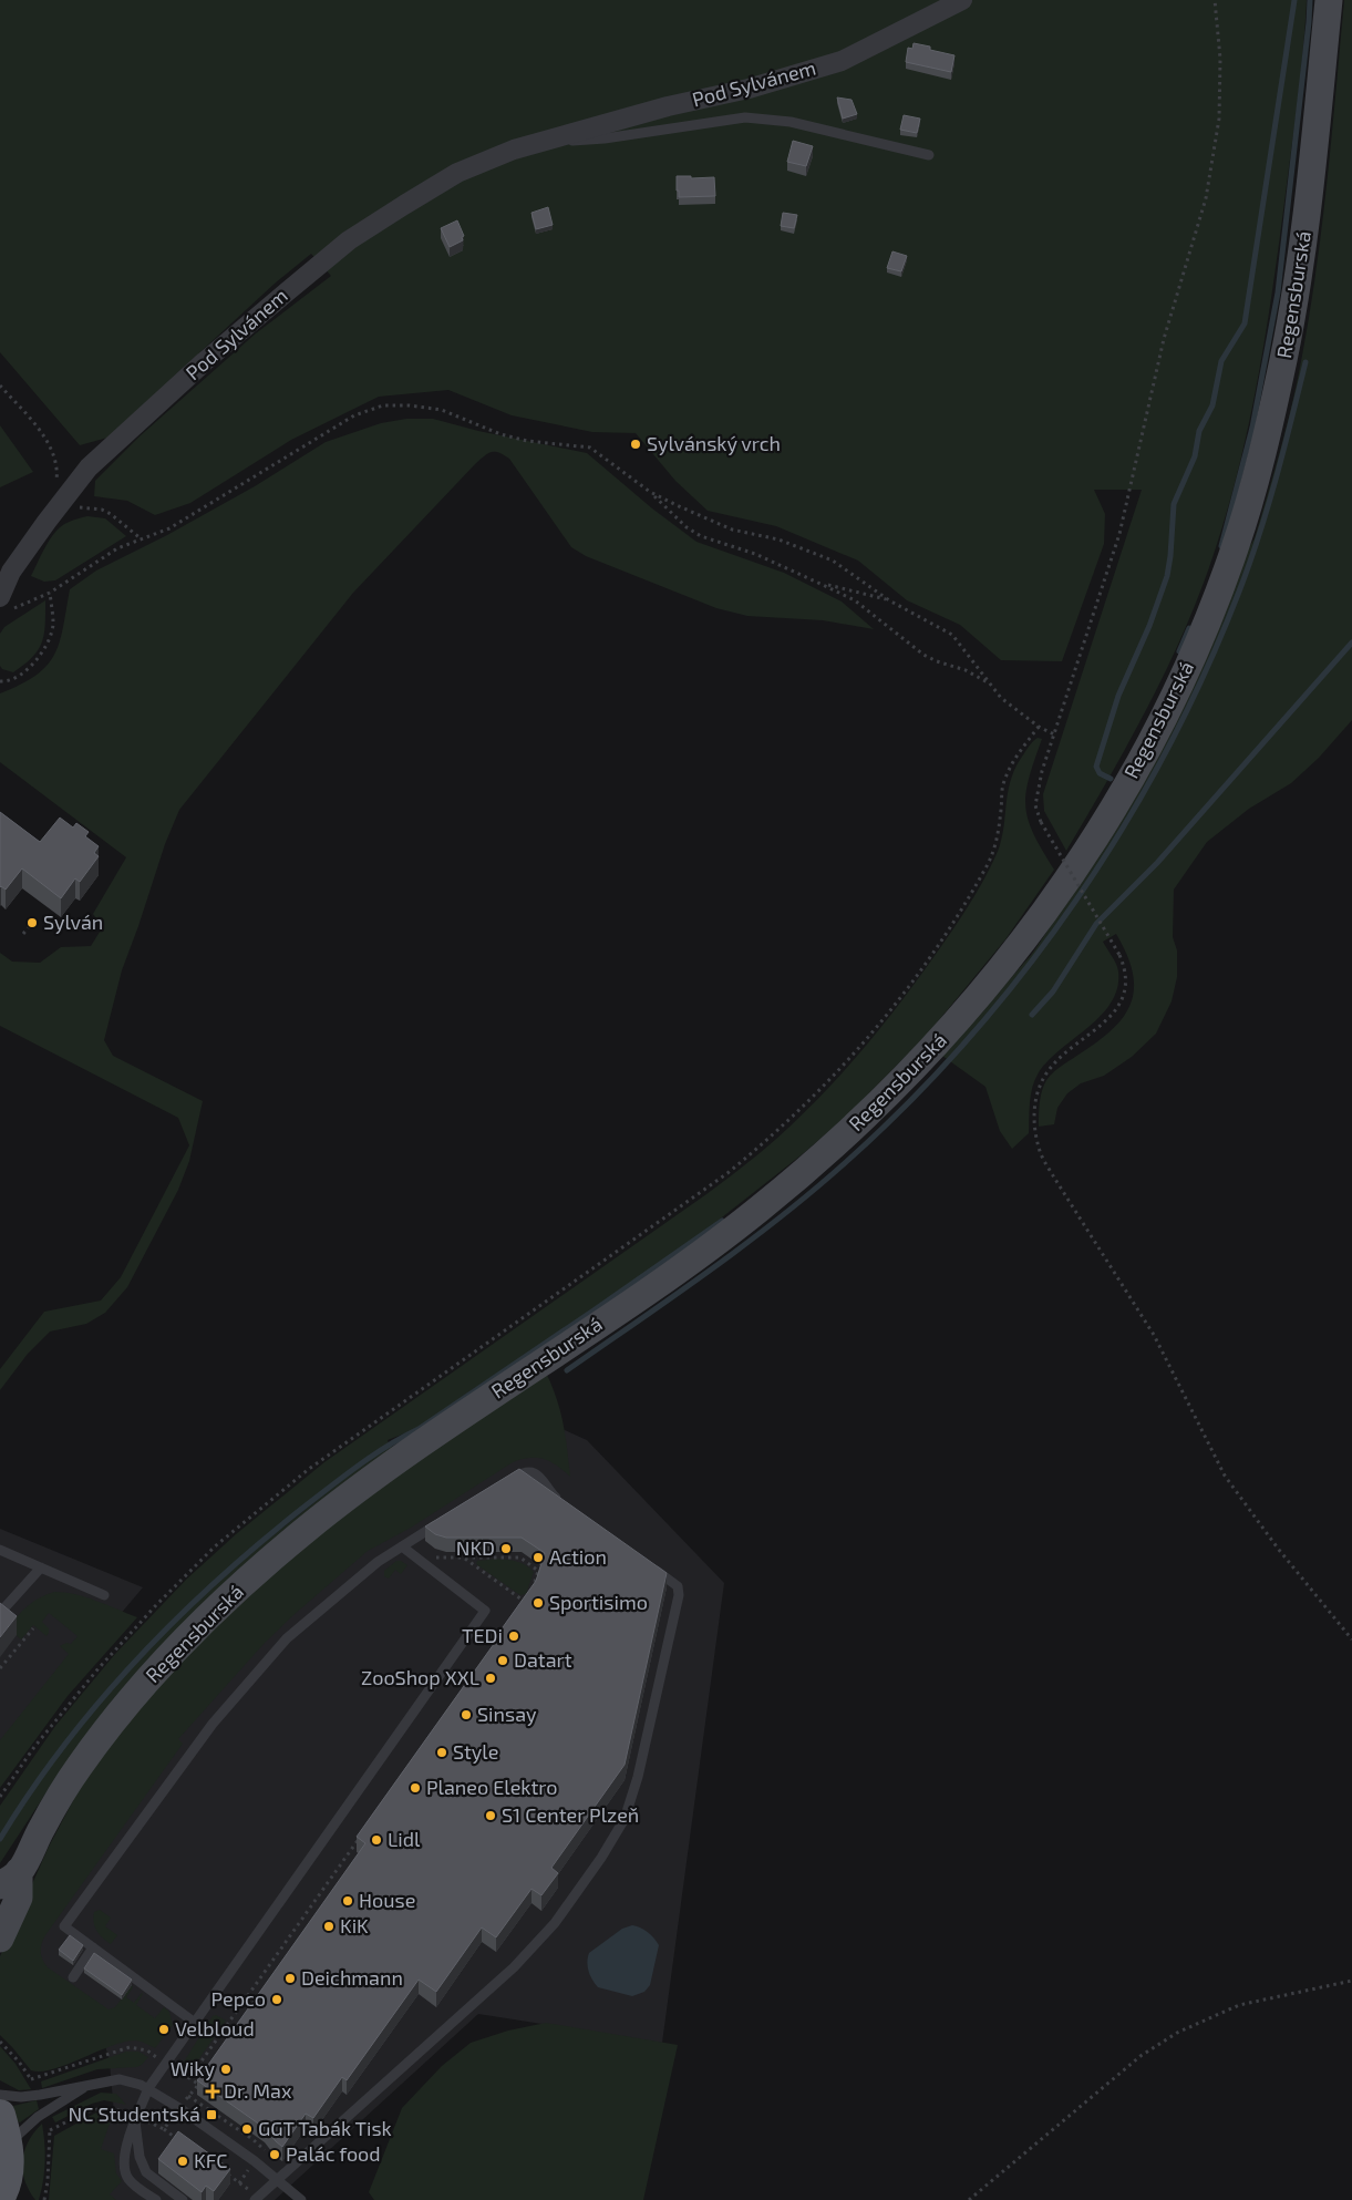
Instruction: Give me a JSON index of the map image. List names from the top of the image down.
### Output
{
  "streets": {
    "main road": ["Regensburská"],
    "street": ["Pod Sylvánem"]
  },
  "places": {
    "other": [
      "Sylvánský vrch",
      "Sylván",
      "NKD",
      "Action",
      "Sportisimo",
      "TEDi",
      "Datart",
      "ZooShop XXL",
      "Sinsay",
      "Style",
      "Planeo Elektro",
      "S1 Center Plzeň",
      "Lidl",
      "House",
      "KiK",
      "Deichmann",
      "Pepco",
      "Velbloud",
      "Wiky",
      "GGT Tabák Tisk",
      "Palác food",
      "KFC"
    ],
    "health": ["Dr. Max"],
    "transit": ["NC Studentská"]
  }
}
